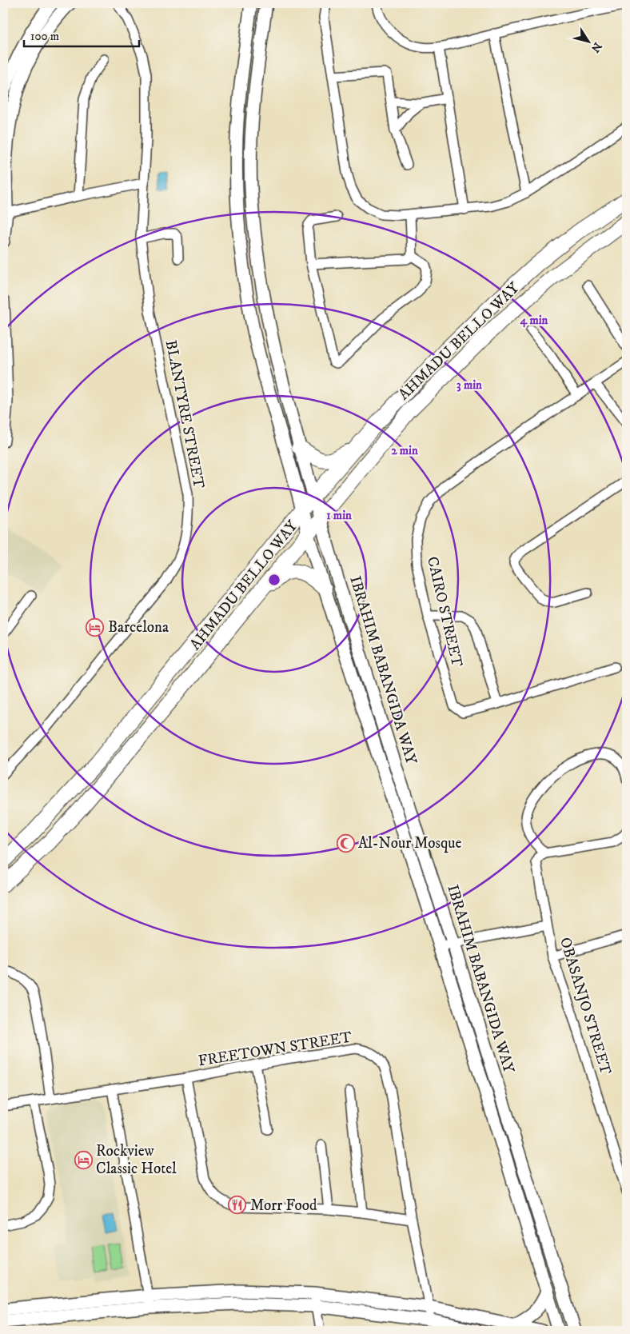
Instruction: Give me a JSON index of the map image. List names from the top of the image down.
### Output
{
  "streets": {
    "main road": ["AHMADU BELLO WAY", "IBRAHIM BABANGIDA WAY"],
    "street": [
      "BLANTYRE STREET",
      "CAIRO STREET",
      "OBASANJO STREET",
      "FREETOWN STREET"
    ]
  },
  "crossings": [
    ["AHMADU BELLO WAY", "IBRAHIM BABANGIDA WAY"]
  ],
  "places": {
    "hotel": ["Barcelona", "Rockview Classic Hotel"],
    "mosque": ["Al-Nour Mosque"],
    "restaurant": ["Morr Food"]
  },
  "scale_bar": "100 m",
  "north": "bottom right",
  "rings": [
    "4 min",
    "3 min",
    "2 min",
    "1 min"
  ]
}
